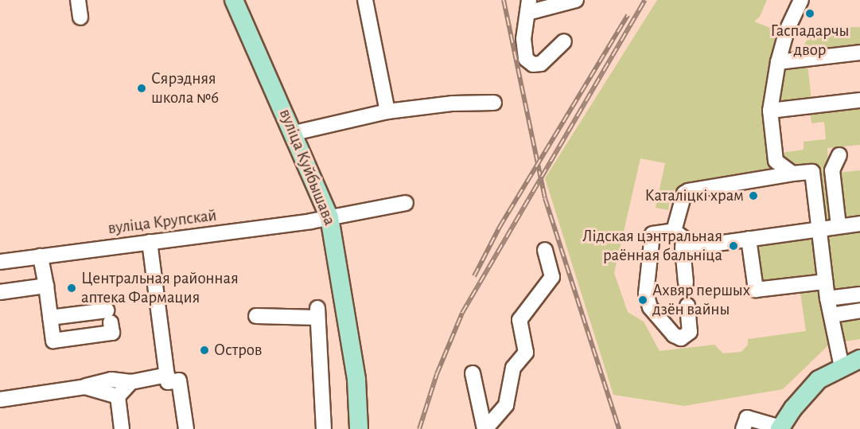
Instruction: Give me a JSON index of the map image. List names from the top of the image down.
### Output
{
  "streets": {
    "main road": ["вуліца Куйбышава"],
    "street": ["вуліца Крупскай"]
  },
  "crossings": [
    ["вуліца Куйбышава", "вуліца Крупскай"]
  ],
  "places": [
    "Гаспадарчы двор",
    "Сярэдняя школа №6",
    "Каталіцкі храм",
    "Лідская цэнтральная раённая бальніца",
    "Центральная районная аптека Фармация",
    "Ахвяр першых дзён вайны",
    "Остров"
  ]
}
